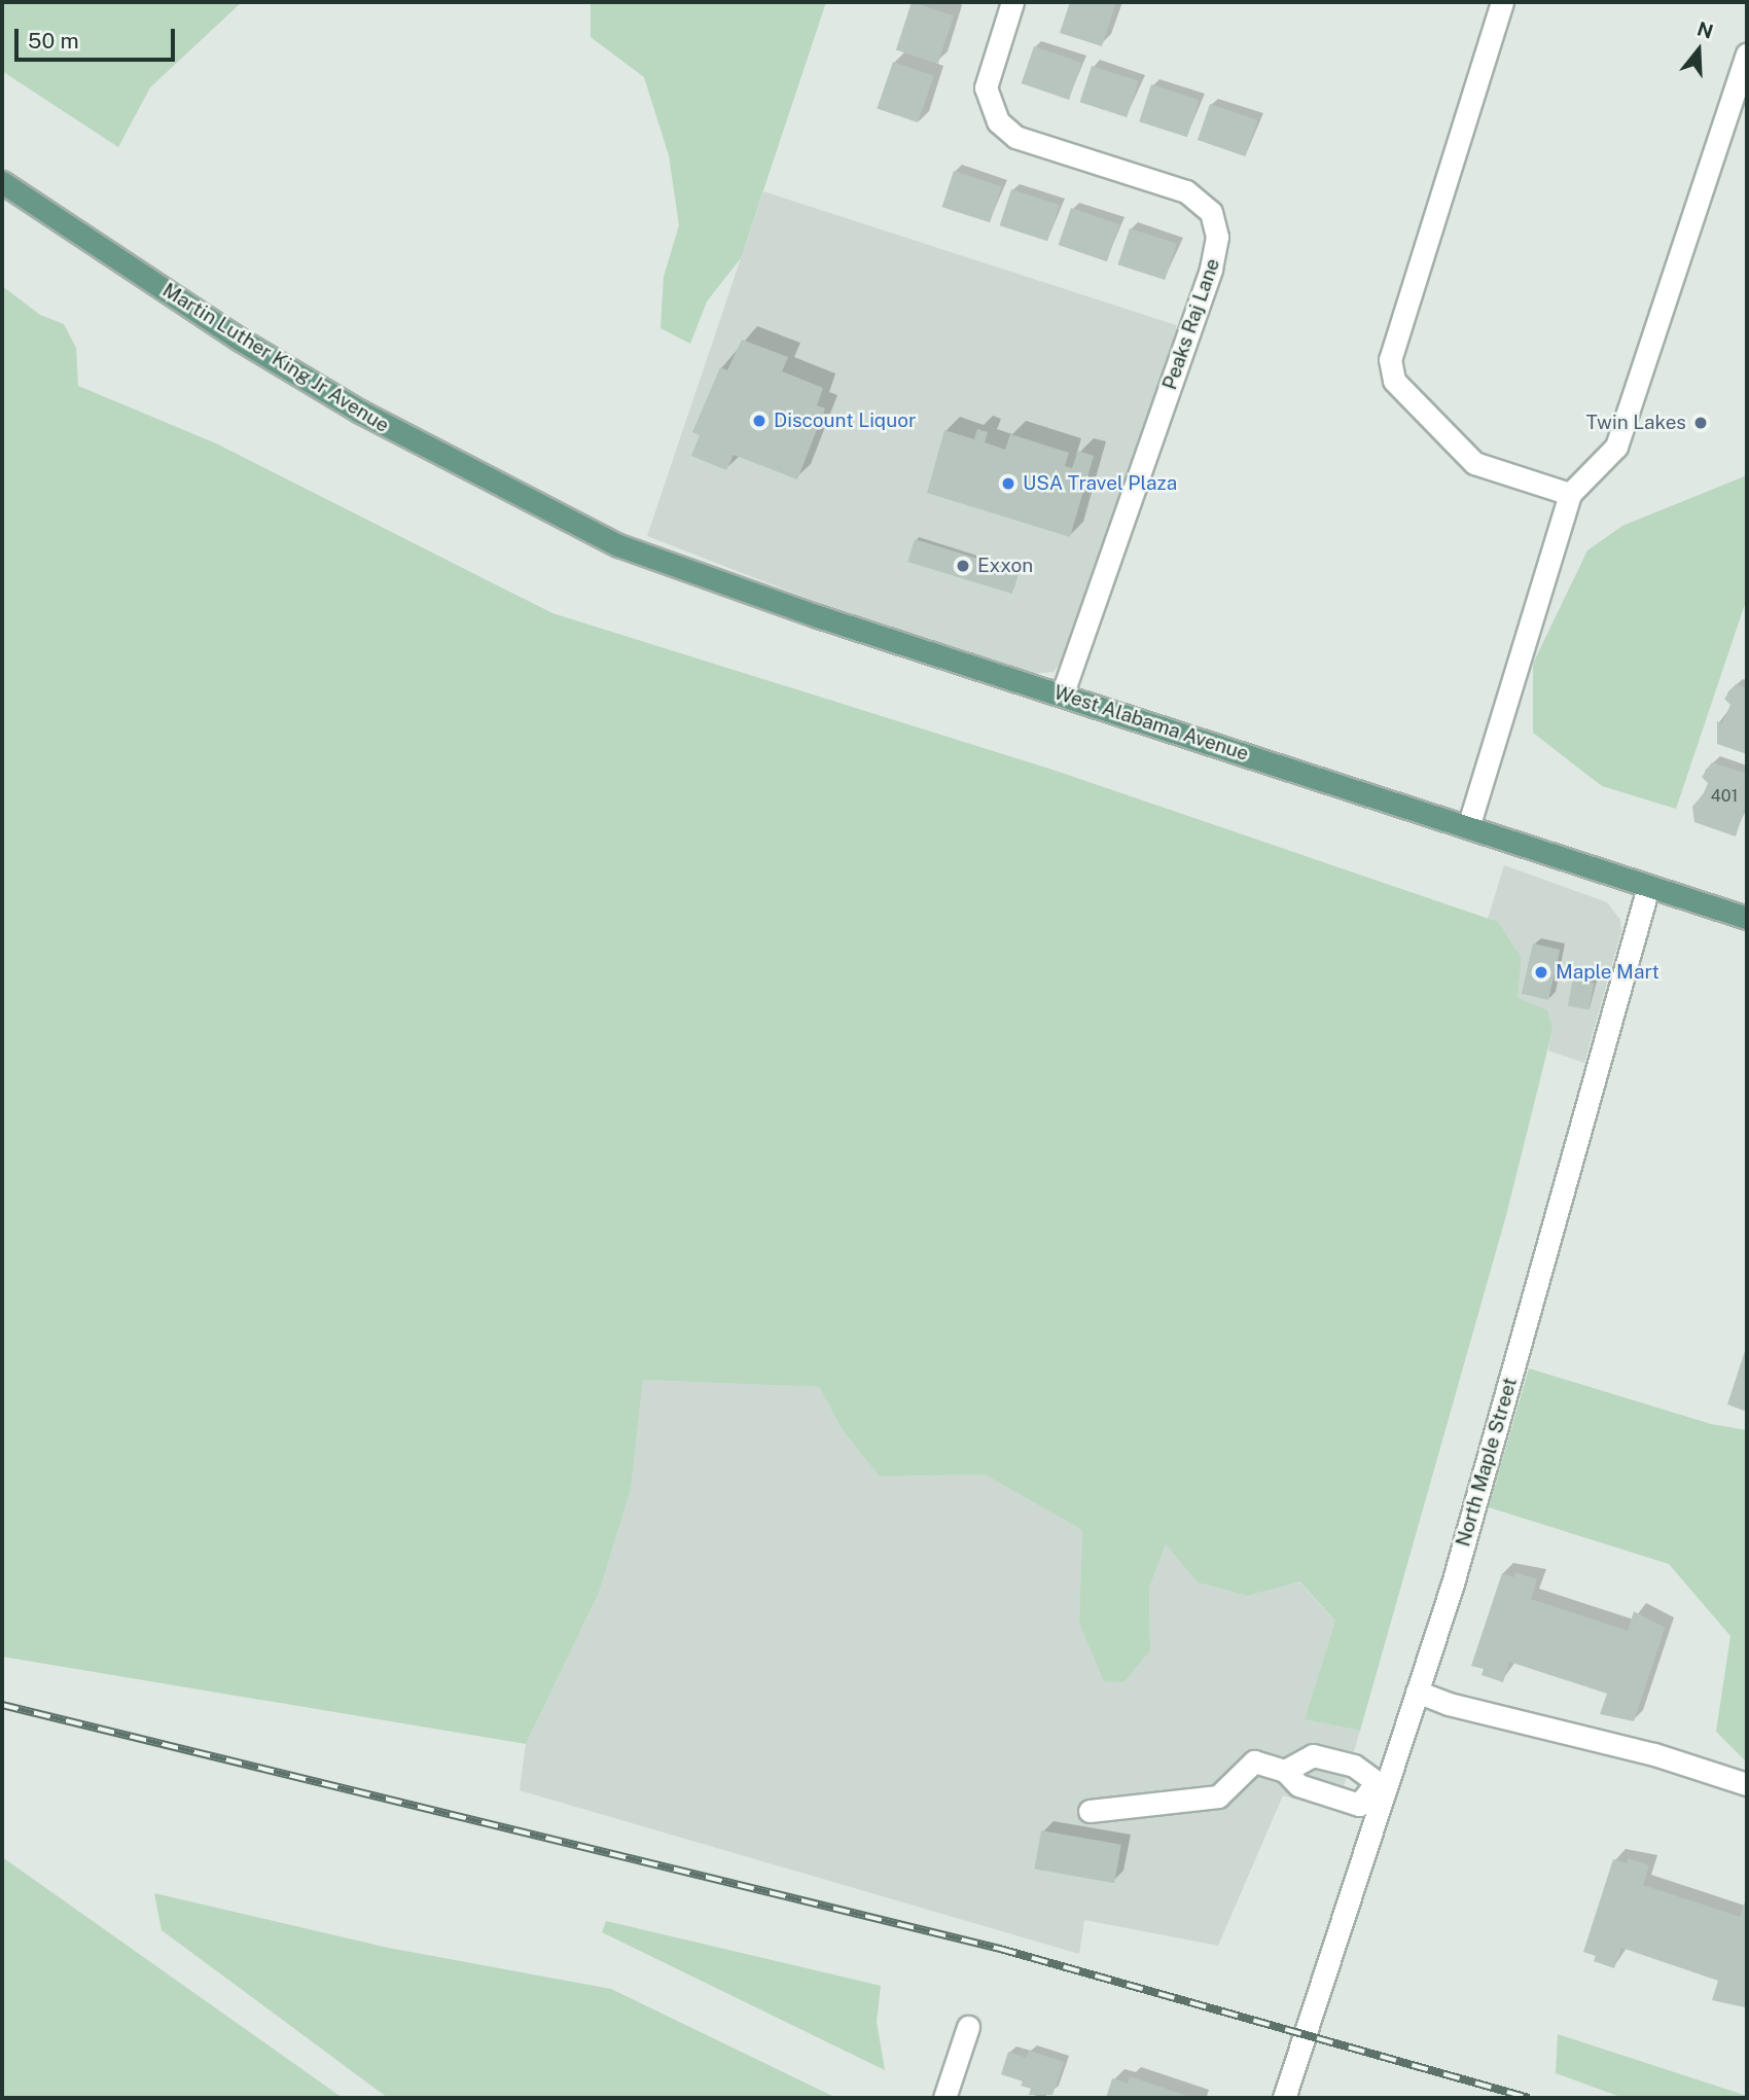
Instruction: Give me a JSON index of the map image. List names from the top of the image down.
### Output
{
  "streets": {
    "main road": ["Martin Luther King Jr Avenue", "West Alabama Avenue"],
    "street": ["Peaks Raj Lane", "North Maple Street"]
  },
  "crossings": [
    ["Peaks Raj Lane", "West Alabama Avenue"],
    ["Martin Luther King Jr Avenue", "West Alabama Avenue"],
    ["West Alabama Avenue", "North Maple Street"]
  ],
  "places": [
    "Discount Liquor",
    "Twin Lakes",
    "USA Travel Plaza",
    "Exxon",
    "Maple Mart"
  ],
  "house_numbers": ["401"],
  "scale_bar": "50 m",
  "north": "top"
}
